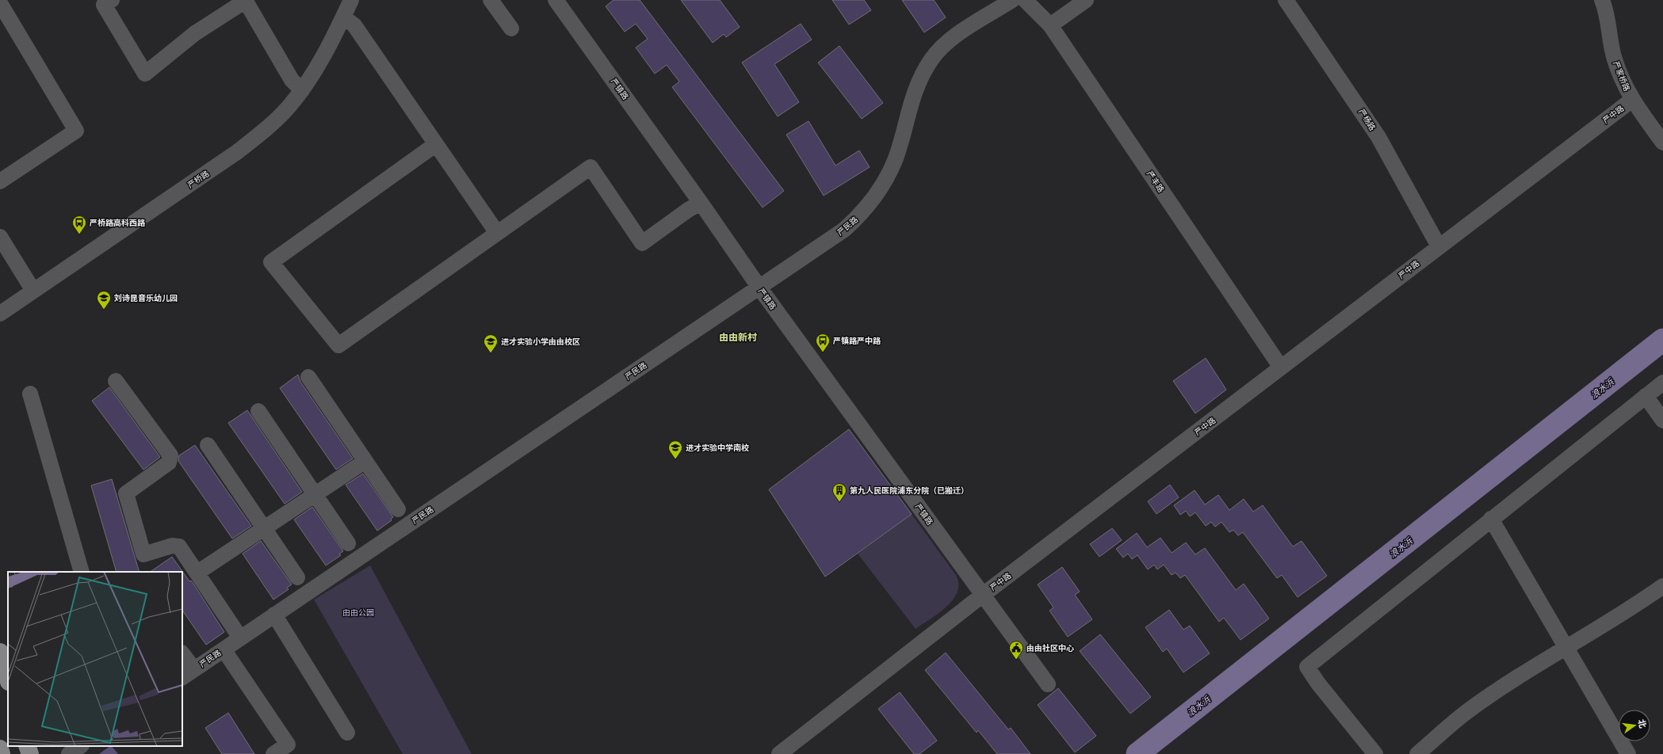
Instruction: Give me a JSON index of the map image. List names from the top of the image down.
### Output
{
  "streets": {
    "street": [
      "严家桥路",
      "严镇路",
      "严中路",
      "严杨路",
      "严桥路",
      "严丰路",
      "严民路"
    ]
  },
  "crossings": [
    ["严家桥路", "严中路"],
    ["严镇路", "严中路"],
    ["严镇路", "严民路"],
    ["严中路", "严杨路"],
    ["严中路", "严丰路"]
  ],
  "districts": ["由由新村"],
  "water": ["浪水浜"],
  "parks": ["由由公园"],
  "places": {
    "bus stop": ["严桥路高科西路", "严镇路严中路"],
    "school or university": ["刘诗昆音乐幼儿园", "进才实验小学由由校区", "进才实验中学南校"],
    "building": ["第九人民医院浦东分院（已搬迁）"],
    "public building": ["由由社区中心"]
  },
  "north": "right"
}
